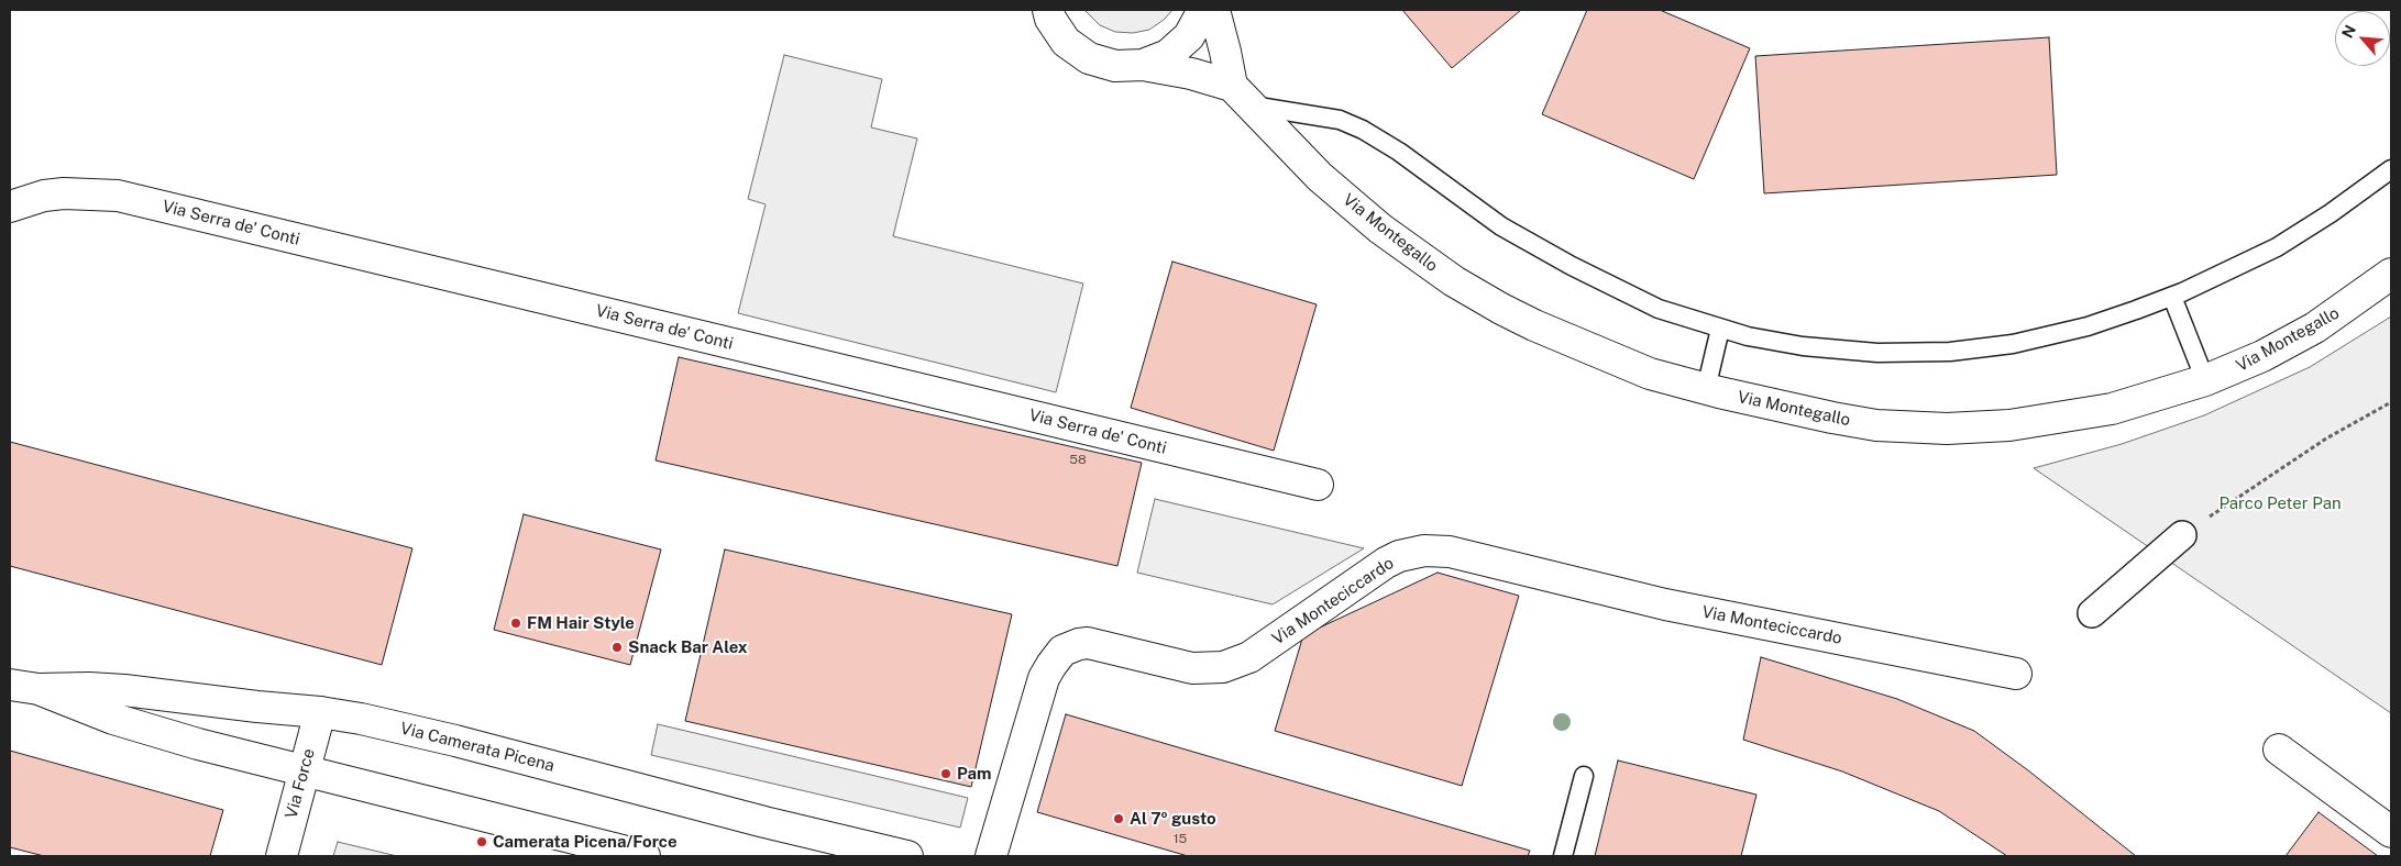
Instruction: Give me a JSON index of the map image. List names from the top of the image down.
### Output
{
  "streets": {
    "street": [
      "Via Serra de' Conti",
      "Via Montegallo",
      "Via Monteciccardo",
      "Via Camerata Picena",
      "Via Force"
    ]
  },
  "crossings": [
    ["Via Camerata Picena", "Via Force"]
  ],
  "parks": ["Parco Peter Pan"],
  "places": [
    "FM Hair Style",
    "Snack Bar Alex",
    "Pam",
    "Al 7º gusto",
    "Camerata Picena/Force"
  ],
  "house_numbers": ["58", "15"],
  "north": "top left"
}
